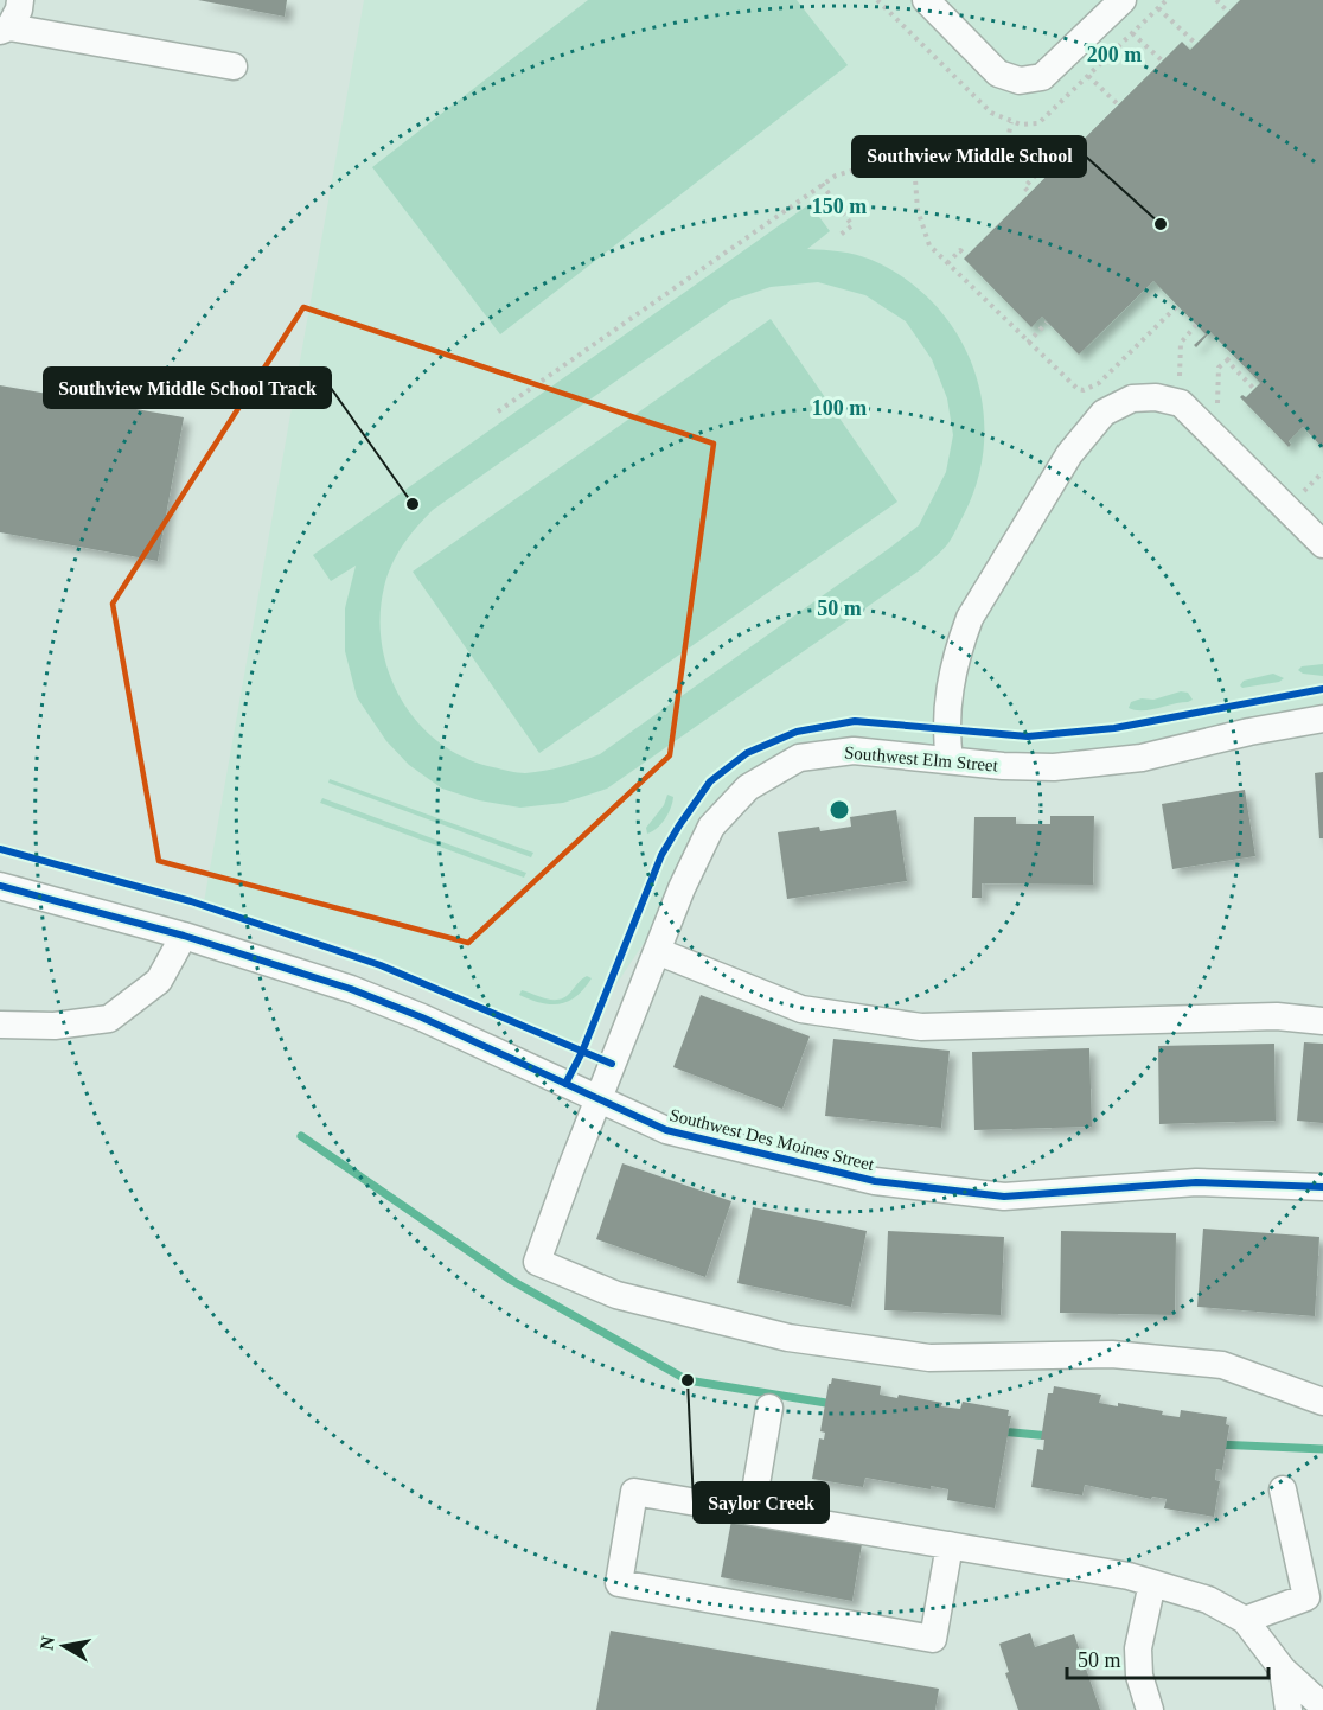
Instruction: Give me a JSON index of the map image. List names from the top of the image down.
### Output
{
  "streets": {
    "street": ["Southwest Elm Street", "Southwest Des Moines Street"]
  },
  "crossings": [
    ["Southwest Elm Street", "Southwest Des Moines Street"]
  ],
  "places": ["Southview Middle School", "Southview Middle School Track", "Saylor Creek"],
  "scale_bar": "50 m",
  "north": "left",
  "rings": [
    "200 m",
    "150 m",
    "100 m",
    "50 m"
  ]
}
